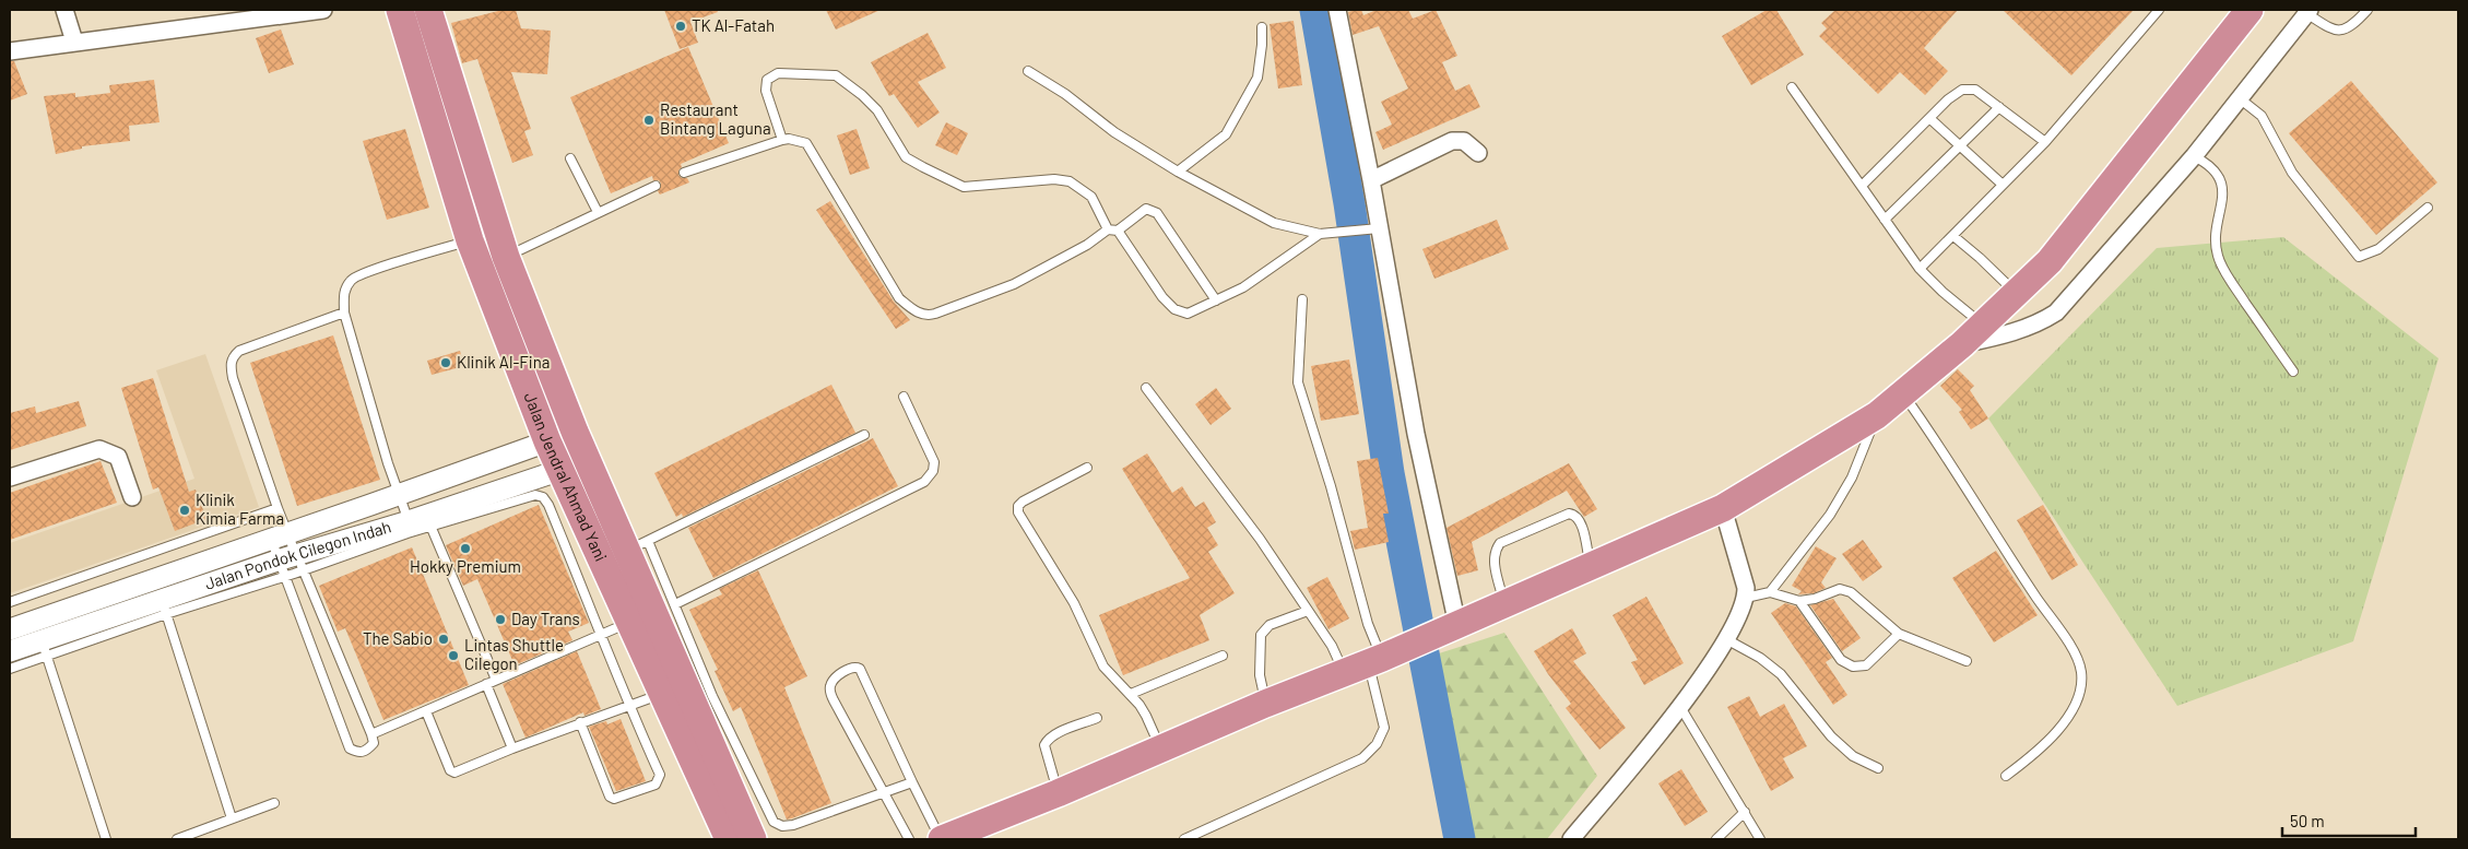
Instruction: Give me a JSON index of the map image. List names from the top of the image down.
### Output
{
  "streets": {
    "highway": ["Jalan Jendral Ahmad Yani"],
    "street": ["Jalan Pondok Cilegon Indah"]
  },
  "crossings": [
    ["Jalan Jendral Ahmad Yani", "Jalan Pondok Cilegon Indah"]
  ],
  "places": [
    "TK Al-Fatah",
    "Restaurant Bintang Laguna",
    "Klinik Al-Fina",
    "Klinik Kimia Farma",
    "Hokky Premium",
    "Day Trans",
    "The Sabio",
    "Lintas Shuttle Cilegon"
  ],
  "scale_bar": "50 m"
}
